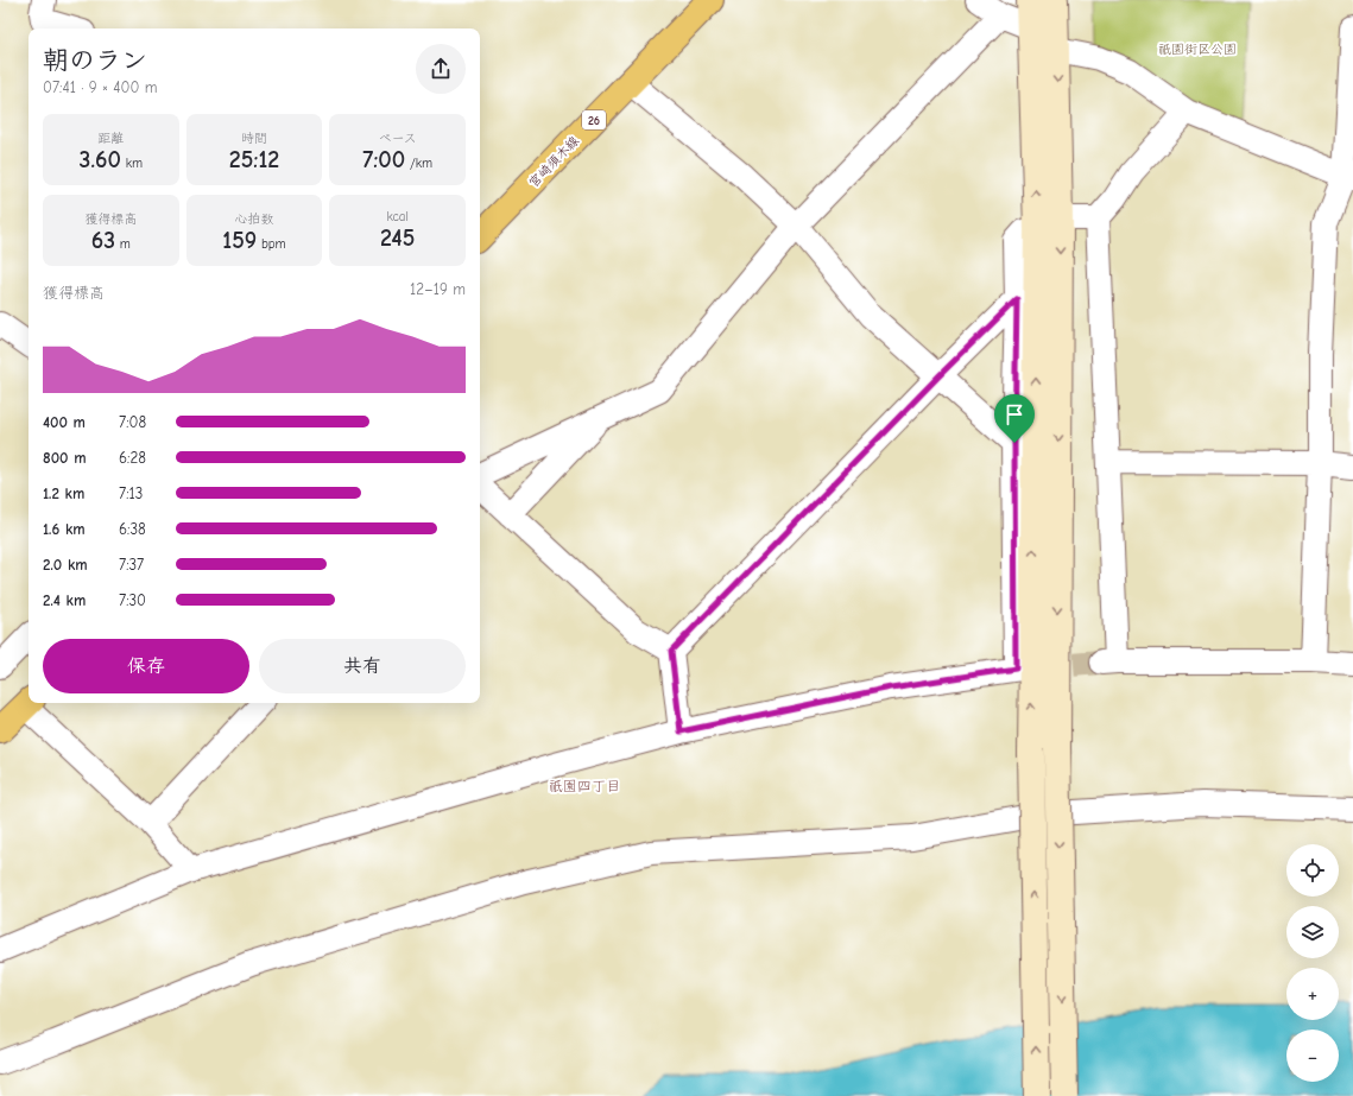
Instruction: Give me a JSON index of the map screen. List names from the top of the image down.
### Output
{
  "streets": {
    "main road": ["26", "宮崎須木線"]
  },
  "districts": ["祇園四丁目"],
  "parks": ["祇園街区公園"],
  "page": {
    "heading": ["朝のラン", "07:41 · 9 × 400 m"],
    "stats": [
      ["距離", "3.60 km"],
      ["時間", "25:12"],
      ["ペース", "7:00 /km"],
      ["獲得標高", "63 m"],
      ["心拍数", "159 bpm"],
      ["kcal", "245"]
    ],
    "chart": ["獲得標高", "12–19 m"],
    "list": [
      {
        "name": "400 m",
        "note": "7:08"
      },
      {
        "name": "800 m",
        "note": "6:28"
      },
      {
        "name": "1.2 km",
        "note": "7:13"
      },
      {
        "name": "1.6 km",
        "note": "6:38"
      },
      {
        "name": "2.0 km",
        "note": "7:37"
      },
      {
        "name": "2.4 km",
        "note": "7:30"
      }
    ],
    "buttons": ["保存", "共有"],
    "map_buttons": ["+", "−"]
  }
}
